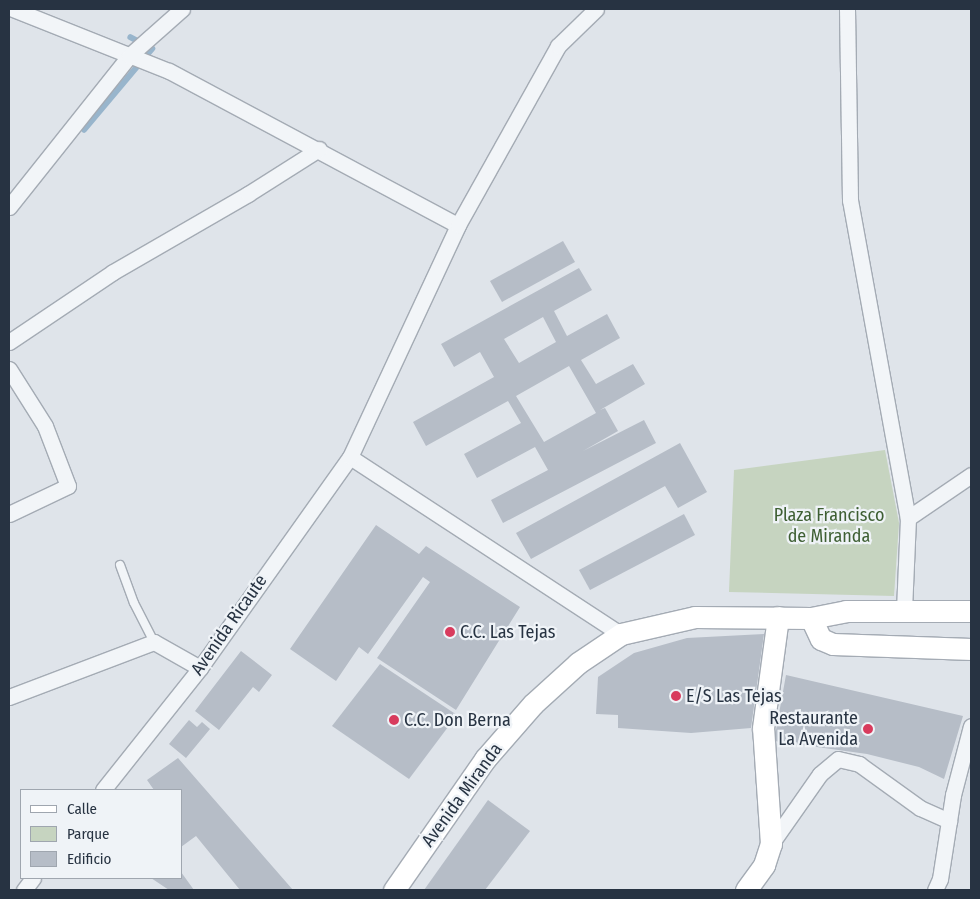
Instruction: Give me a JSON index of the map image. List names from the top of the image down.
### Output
{
  "streets": {
    "street": ["Avenida Ricaute", "Avenida Miranda"]
  },
  "parks": ["Plaza Francisco de Miranda"],
  "places": [
    "C.C. Las Tejas",
    "E/S Las Tejas",
    "C.C. Don Berna",
    "Restaurante La Avenida"
  ],
  "legend": ["Calle", "Parque", "Edificio"]
}
